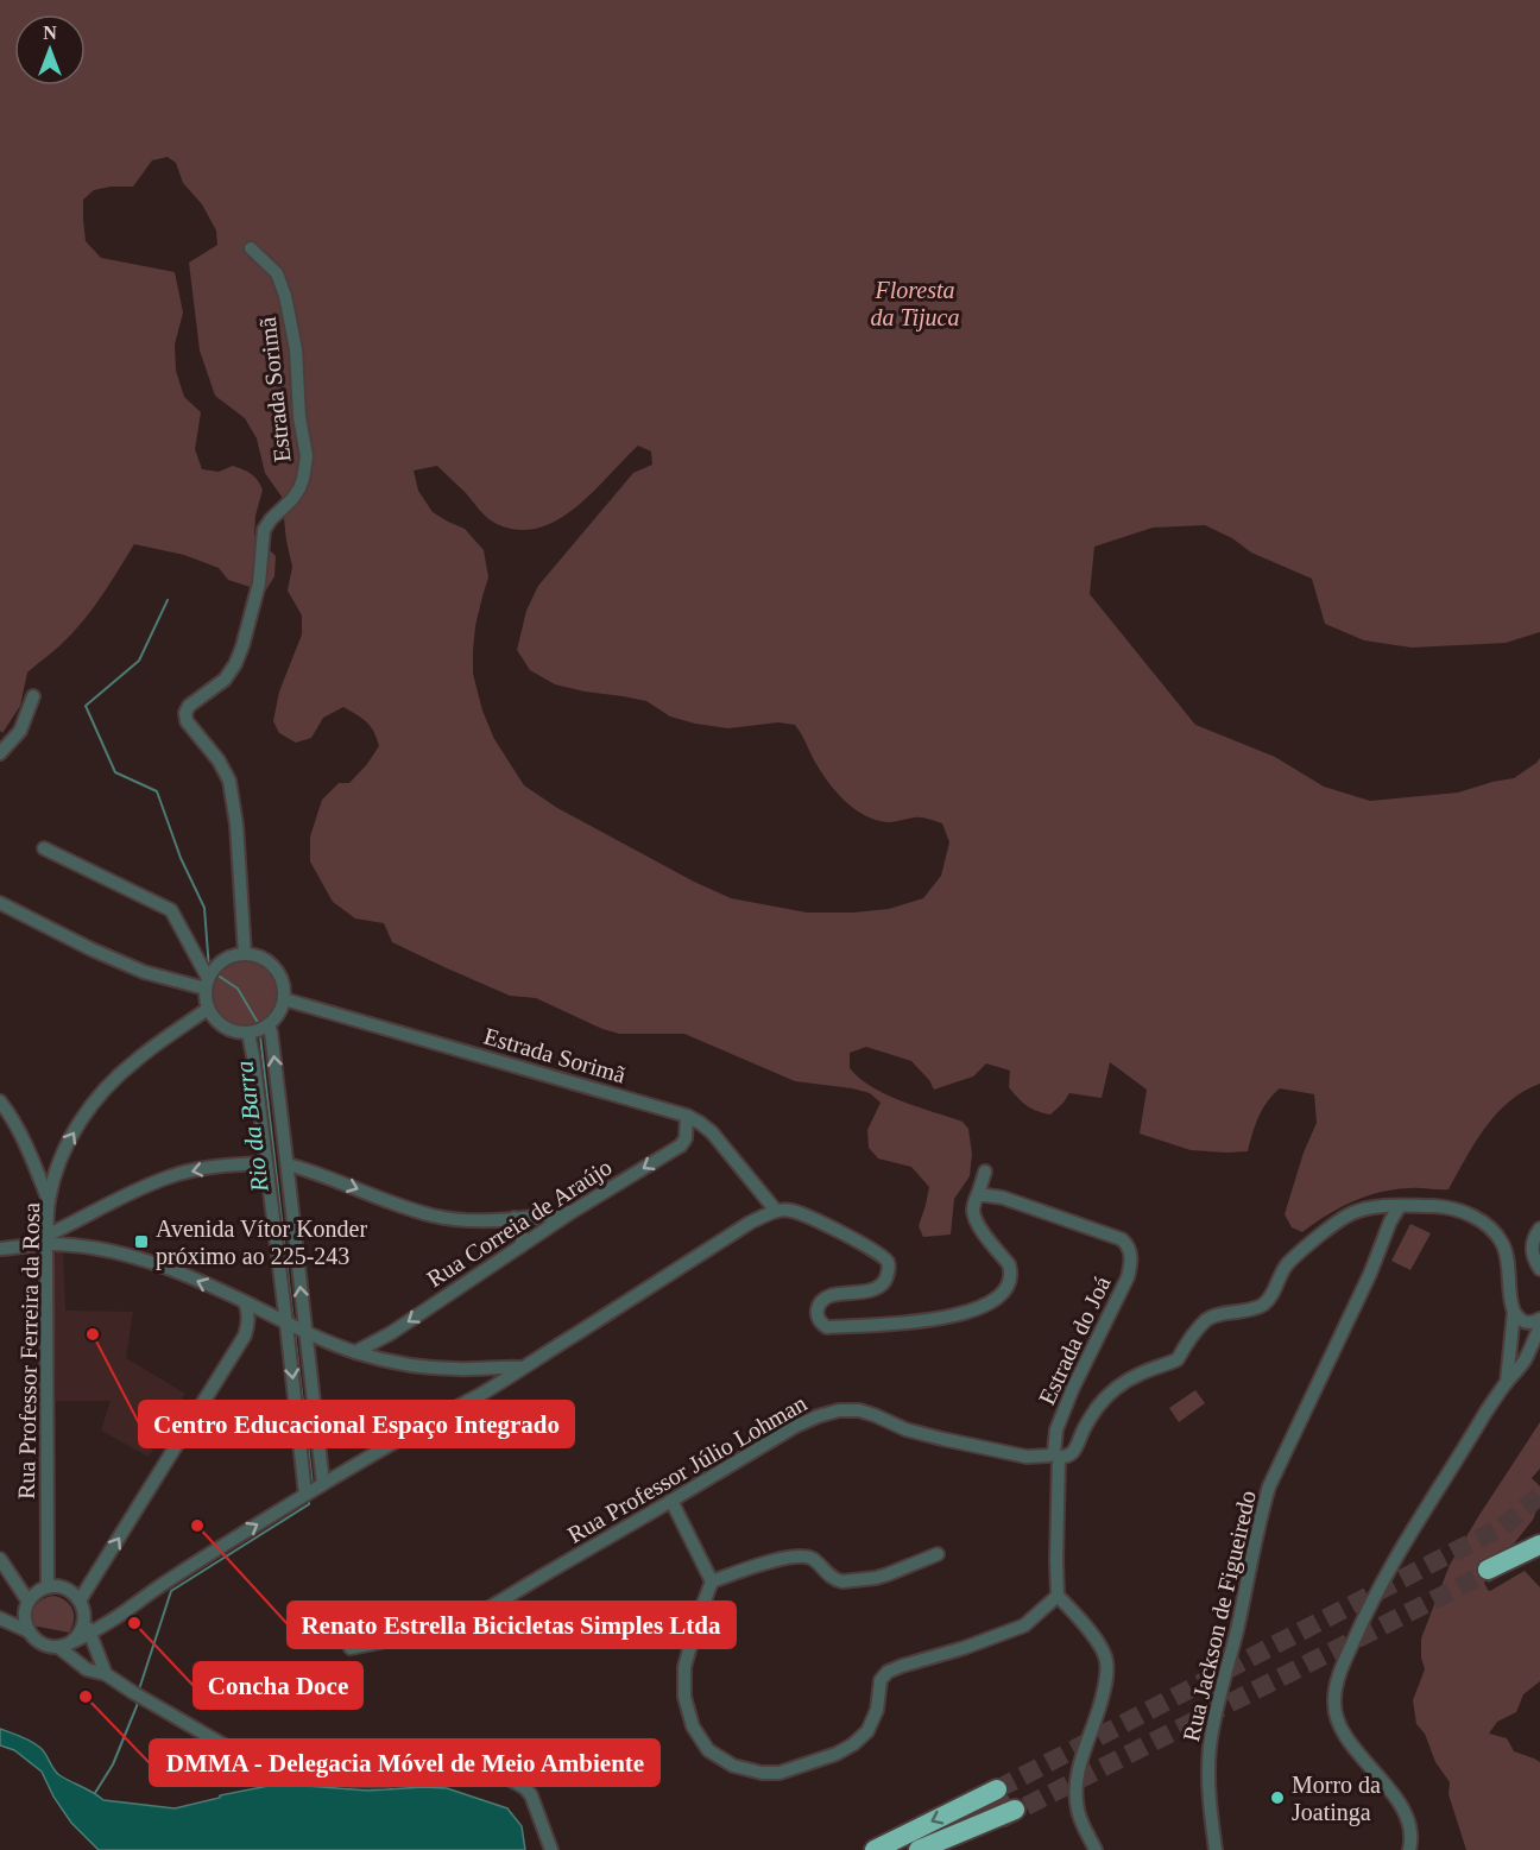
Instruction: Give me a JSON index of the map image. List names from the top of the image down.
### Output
{
  "streets": {
    "street": [
      "Estrada Sorimã",
      "Rua Correia de Araújo",
      "Estrada do Joá",
      "Rua Professor Ferreira da Rosa",
      "Rua Professor Júlio Lohman",
      "Rua Jackson de Figueiredo"
    ]
  },
  "crossings": [
    ["Estrada Sorimã", "Rua Correia de Araújo"],
    ["Estrada Sorimã", "Rua Professor Ferreira da Rosa"],
    ["Estrada do Joá", "Rua Professor Júlio Lohman"],
    ["Estrada do Joá", "Rua Jackson de Figueiredo"]
  ],
  "one_way": ["Rua Professor Ferreira da Rosa"],
  "water": ["Rio da Barra"],
  "parks": ["Floresta da Tijuca"],
  "places": {
    "transit": ["Avenida Vítor Konder próximo ao 225-243"],
    "other": [
      "Centro Educacional Espaço Integrado",
      "Renato Estrella Bicicletas Simples Ltda",
      "Concha Doce",
      "DMMA - Delegacia Móvel de Meio Ambiente",
      "Morro da Joatinga"
    ]
  },
  "north": "top"
}
